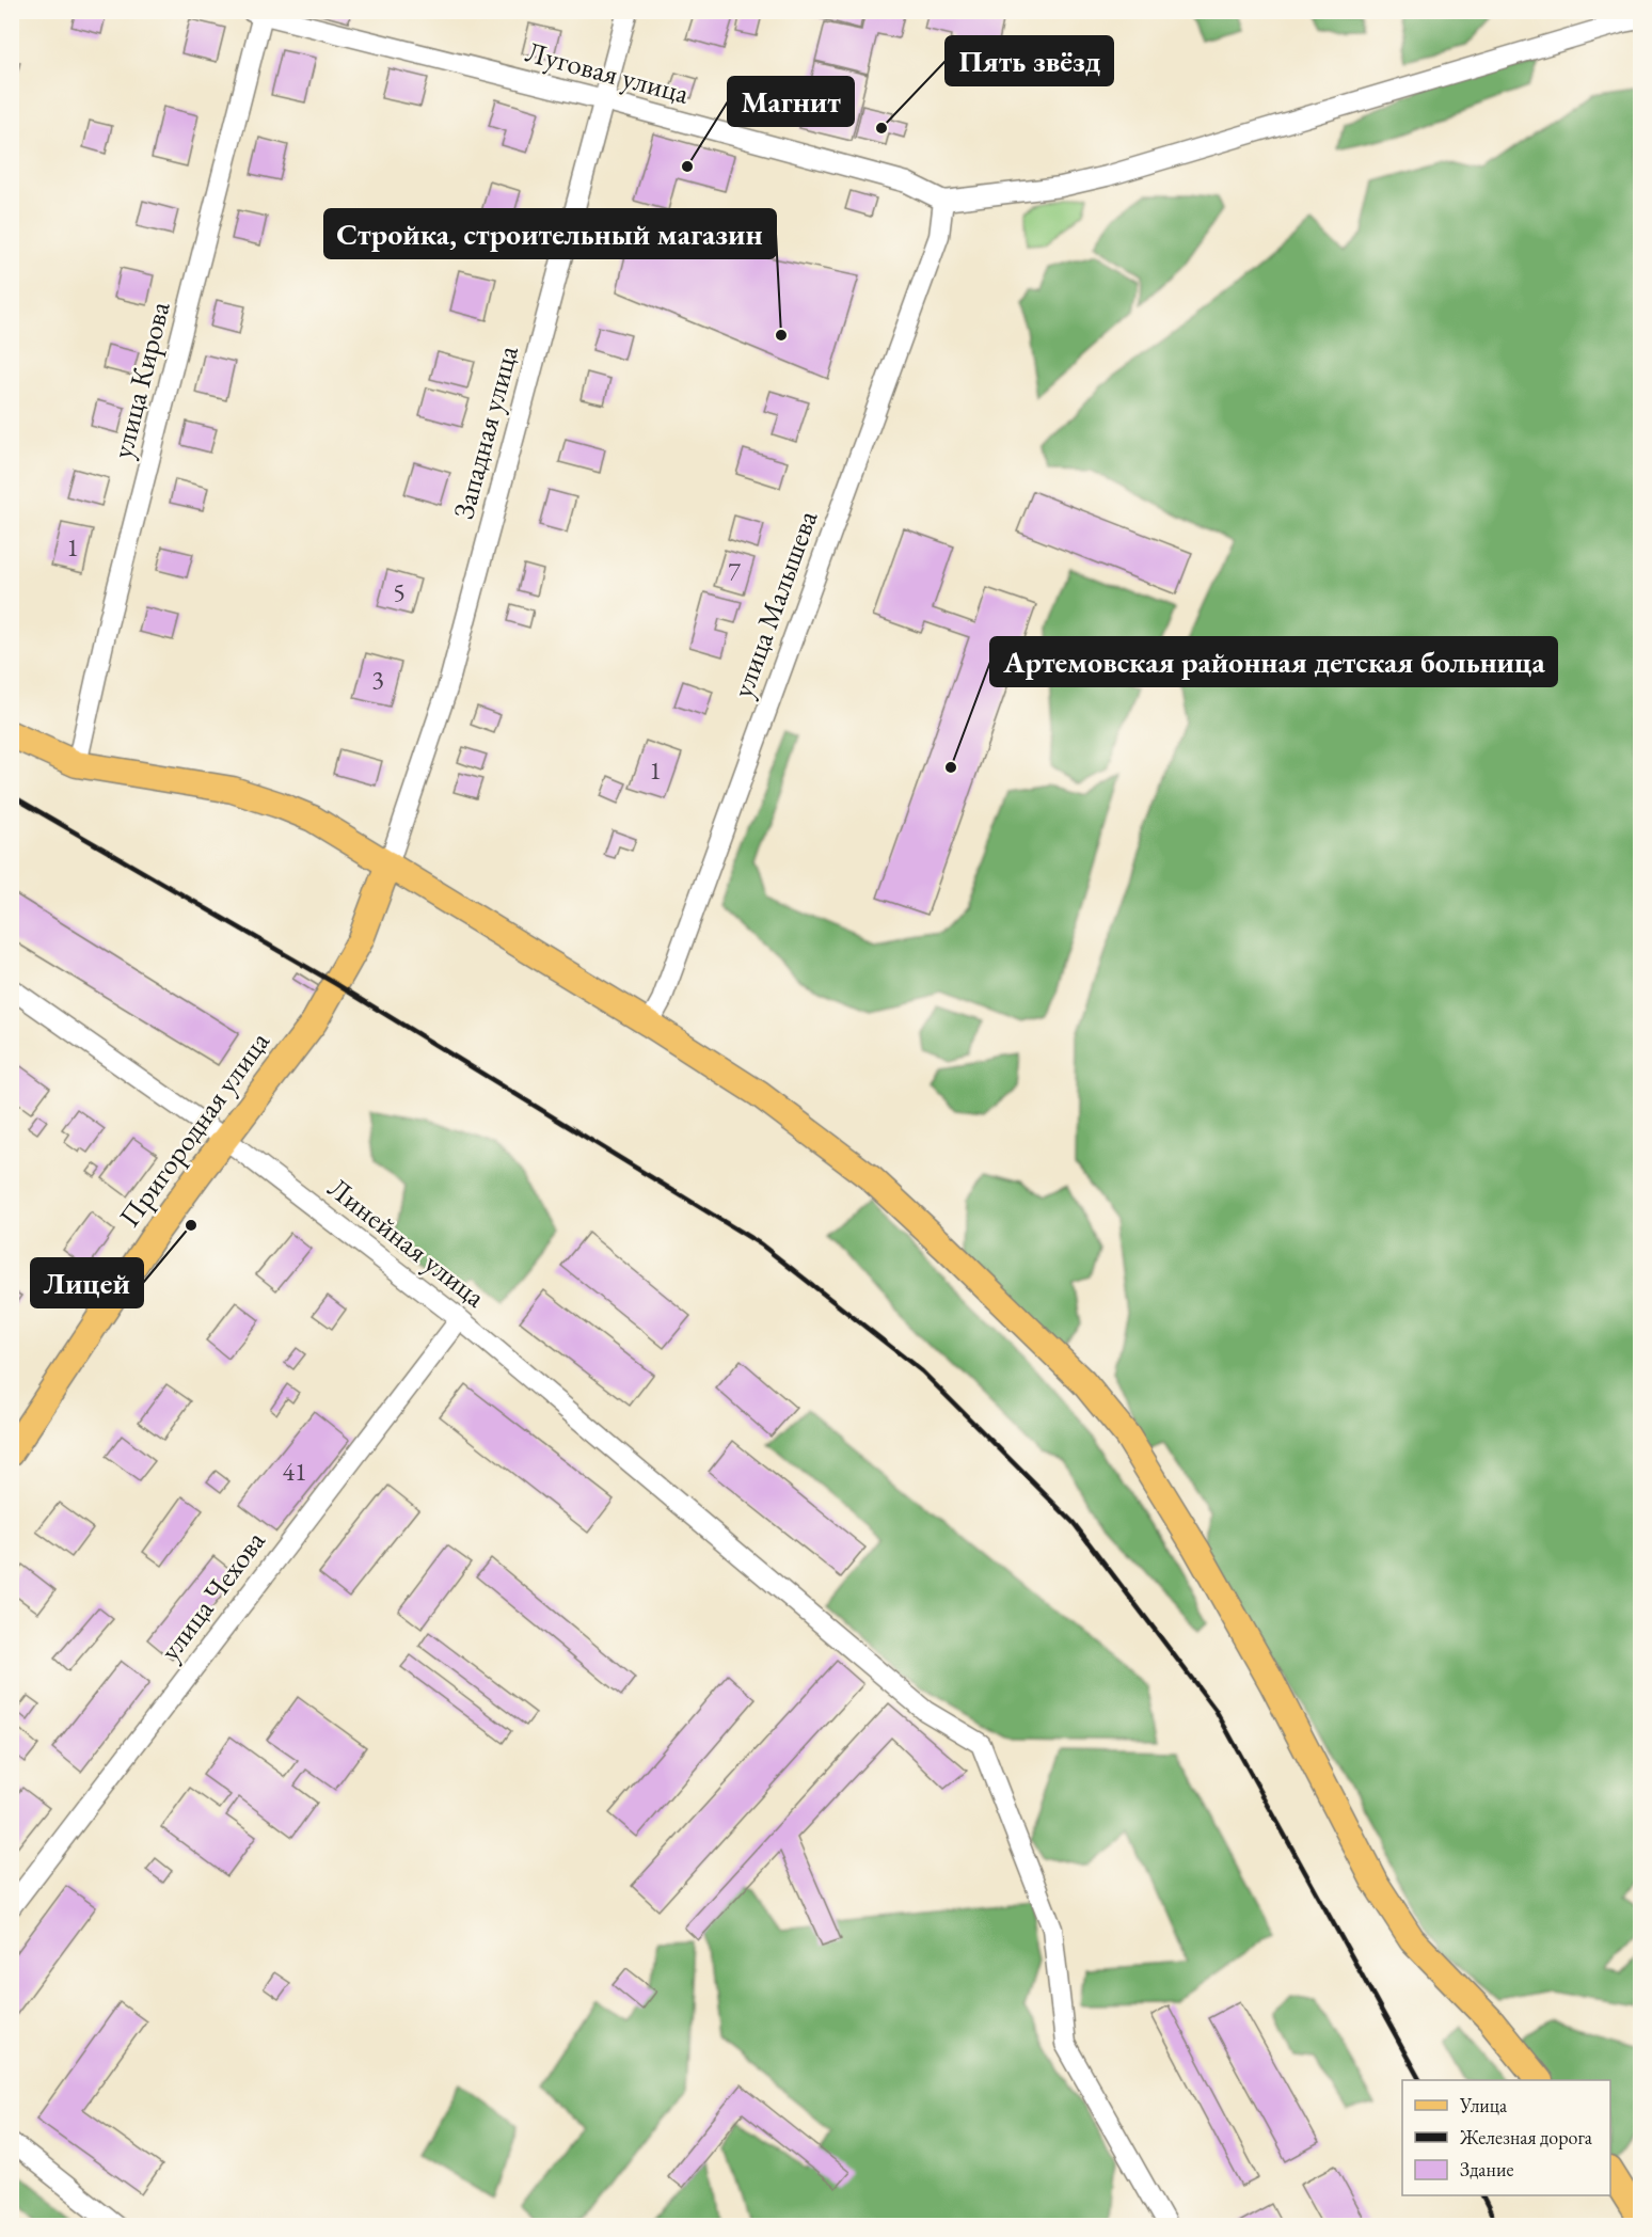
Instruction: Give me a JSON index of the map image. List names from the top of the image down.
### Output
{
  "streets": {
    "main road": ["Пригородная улица"],
    "street": [
      "Луговая улица",
      "улица Кирова",
      "Западная улица",
      "улица Малышева",
      "Линейная улица",
      "улица Чехова"
    ]
  },
  "crossings": [
    ["Луговая улица", "улица Кирова"],
    ["Луговая улица", "Западная улица"],
    ["Луговая улица", "улица Малышева"],
    ["Западная улица", "Пригородная улица"],
    ["Пригородная улица", "Линейная улица"],
    ["Линейная улица", "улица Чехова"]
  ],
  "places": [
    "Пять звёзд",
    "Магнит",
    "Стройка, строительный магазин",
    "Артемовская районная детская больница",
    "Лицей"
  ],
  "house_numbers": [
    "1",
    "7",
    "5",
    "3",
    "1",
    "41"
  ],
  "legend": ["Улица", "Железная дорога", "Здание"]
}
